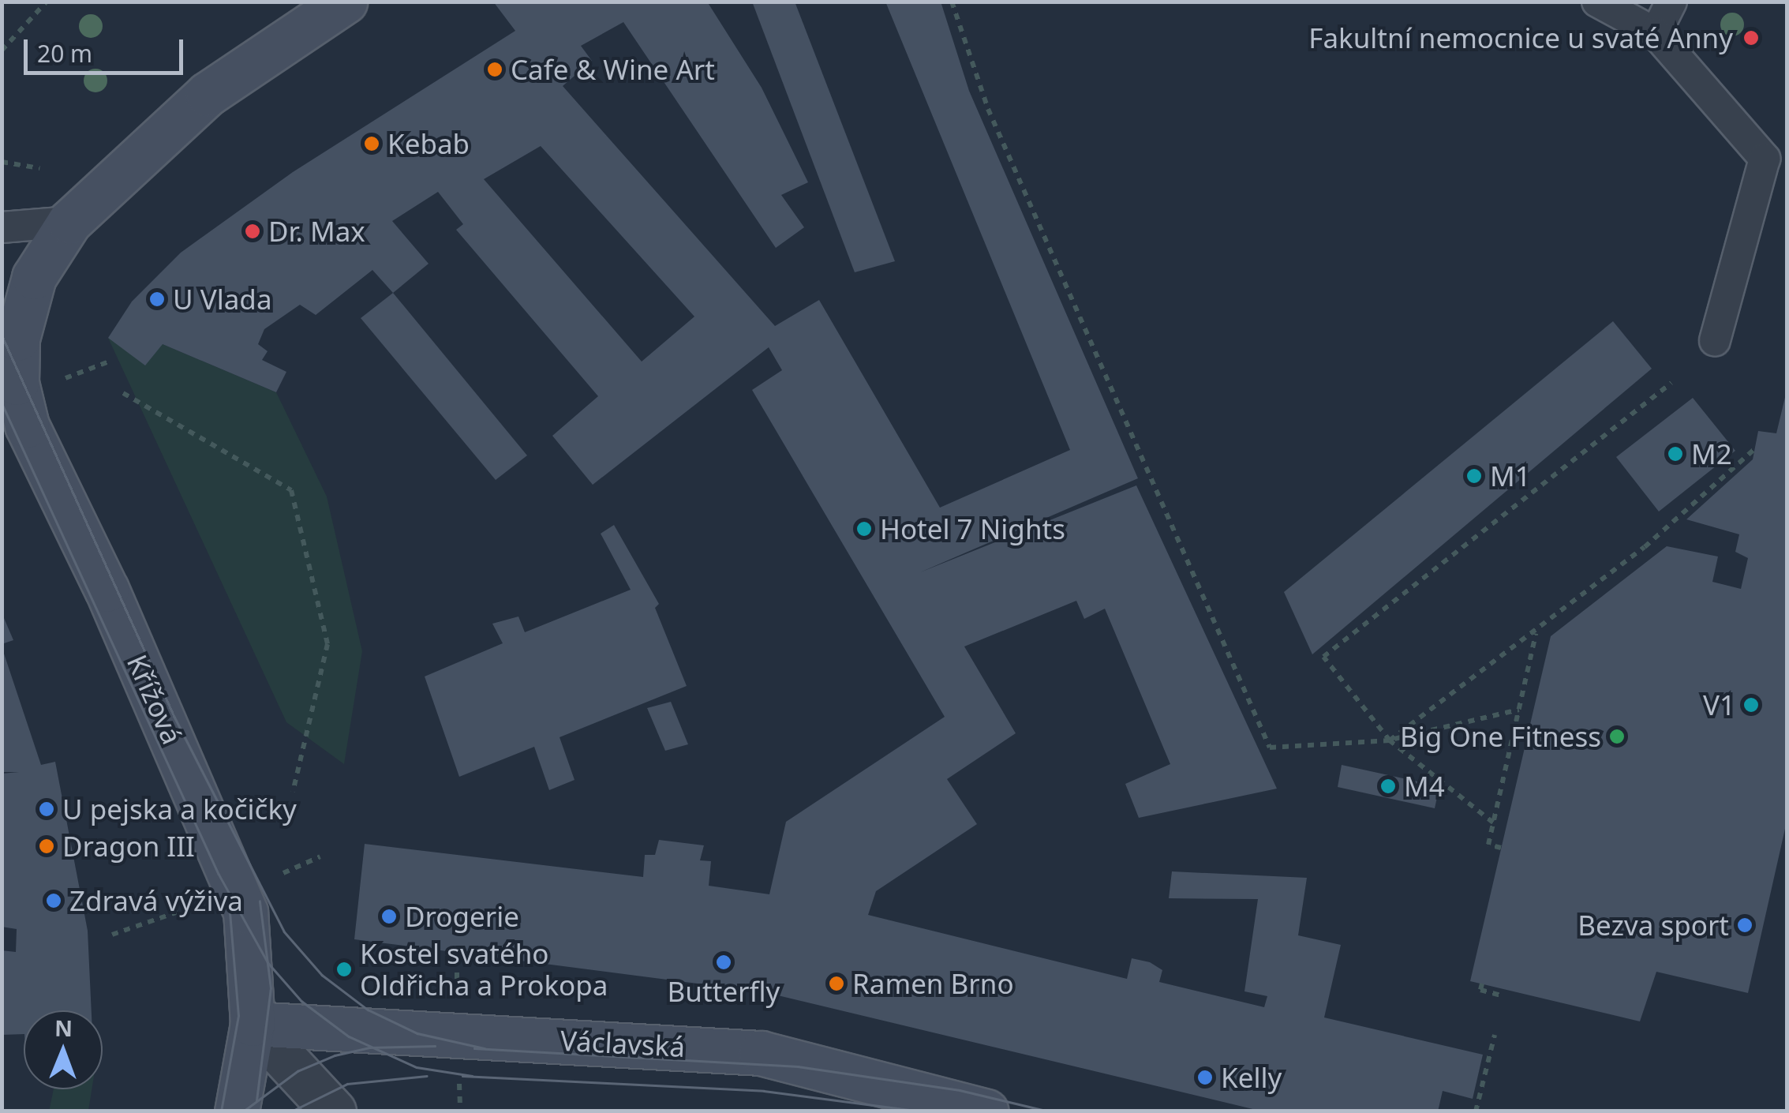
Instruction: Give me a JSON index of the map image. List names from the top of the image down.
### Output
{
  "streets": {
    "main road": ["Křížová", "Václavská"]
  },
  "crossings": [
    ["Křížová", "Václavská"]
  ],
  "places": [
    "Fakultní nemocnice u svaté Anny",
    "Cafe & Wine Art",
    "Kebab",
    "Dr. Max",
    "U Vlada",
    "M2",
    "M1",
    "Hotel 7 Nights",
    "V1",
    "Big One Fitness",
    "M4",
    "U pejska a kočičky",
    "Dragon III",
    "Zdravá výživa",
    "Drogerie",
    "Bezva sport",
    "Butterfly",
    "Kostel svatého Oldřicha a Prokopa",
    "Ramen Brno",
    "Kelly"
  ],
  "scale_bar": "20 m",
  "north": "top"
}
